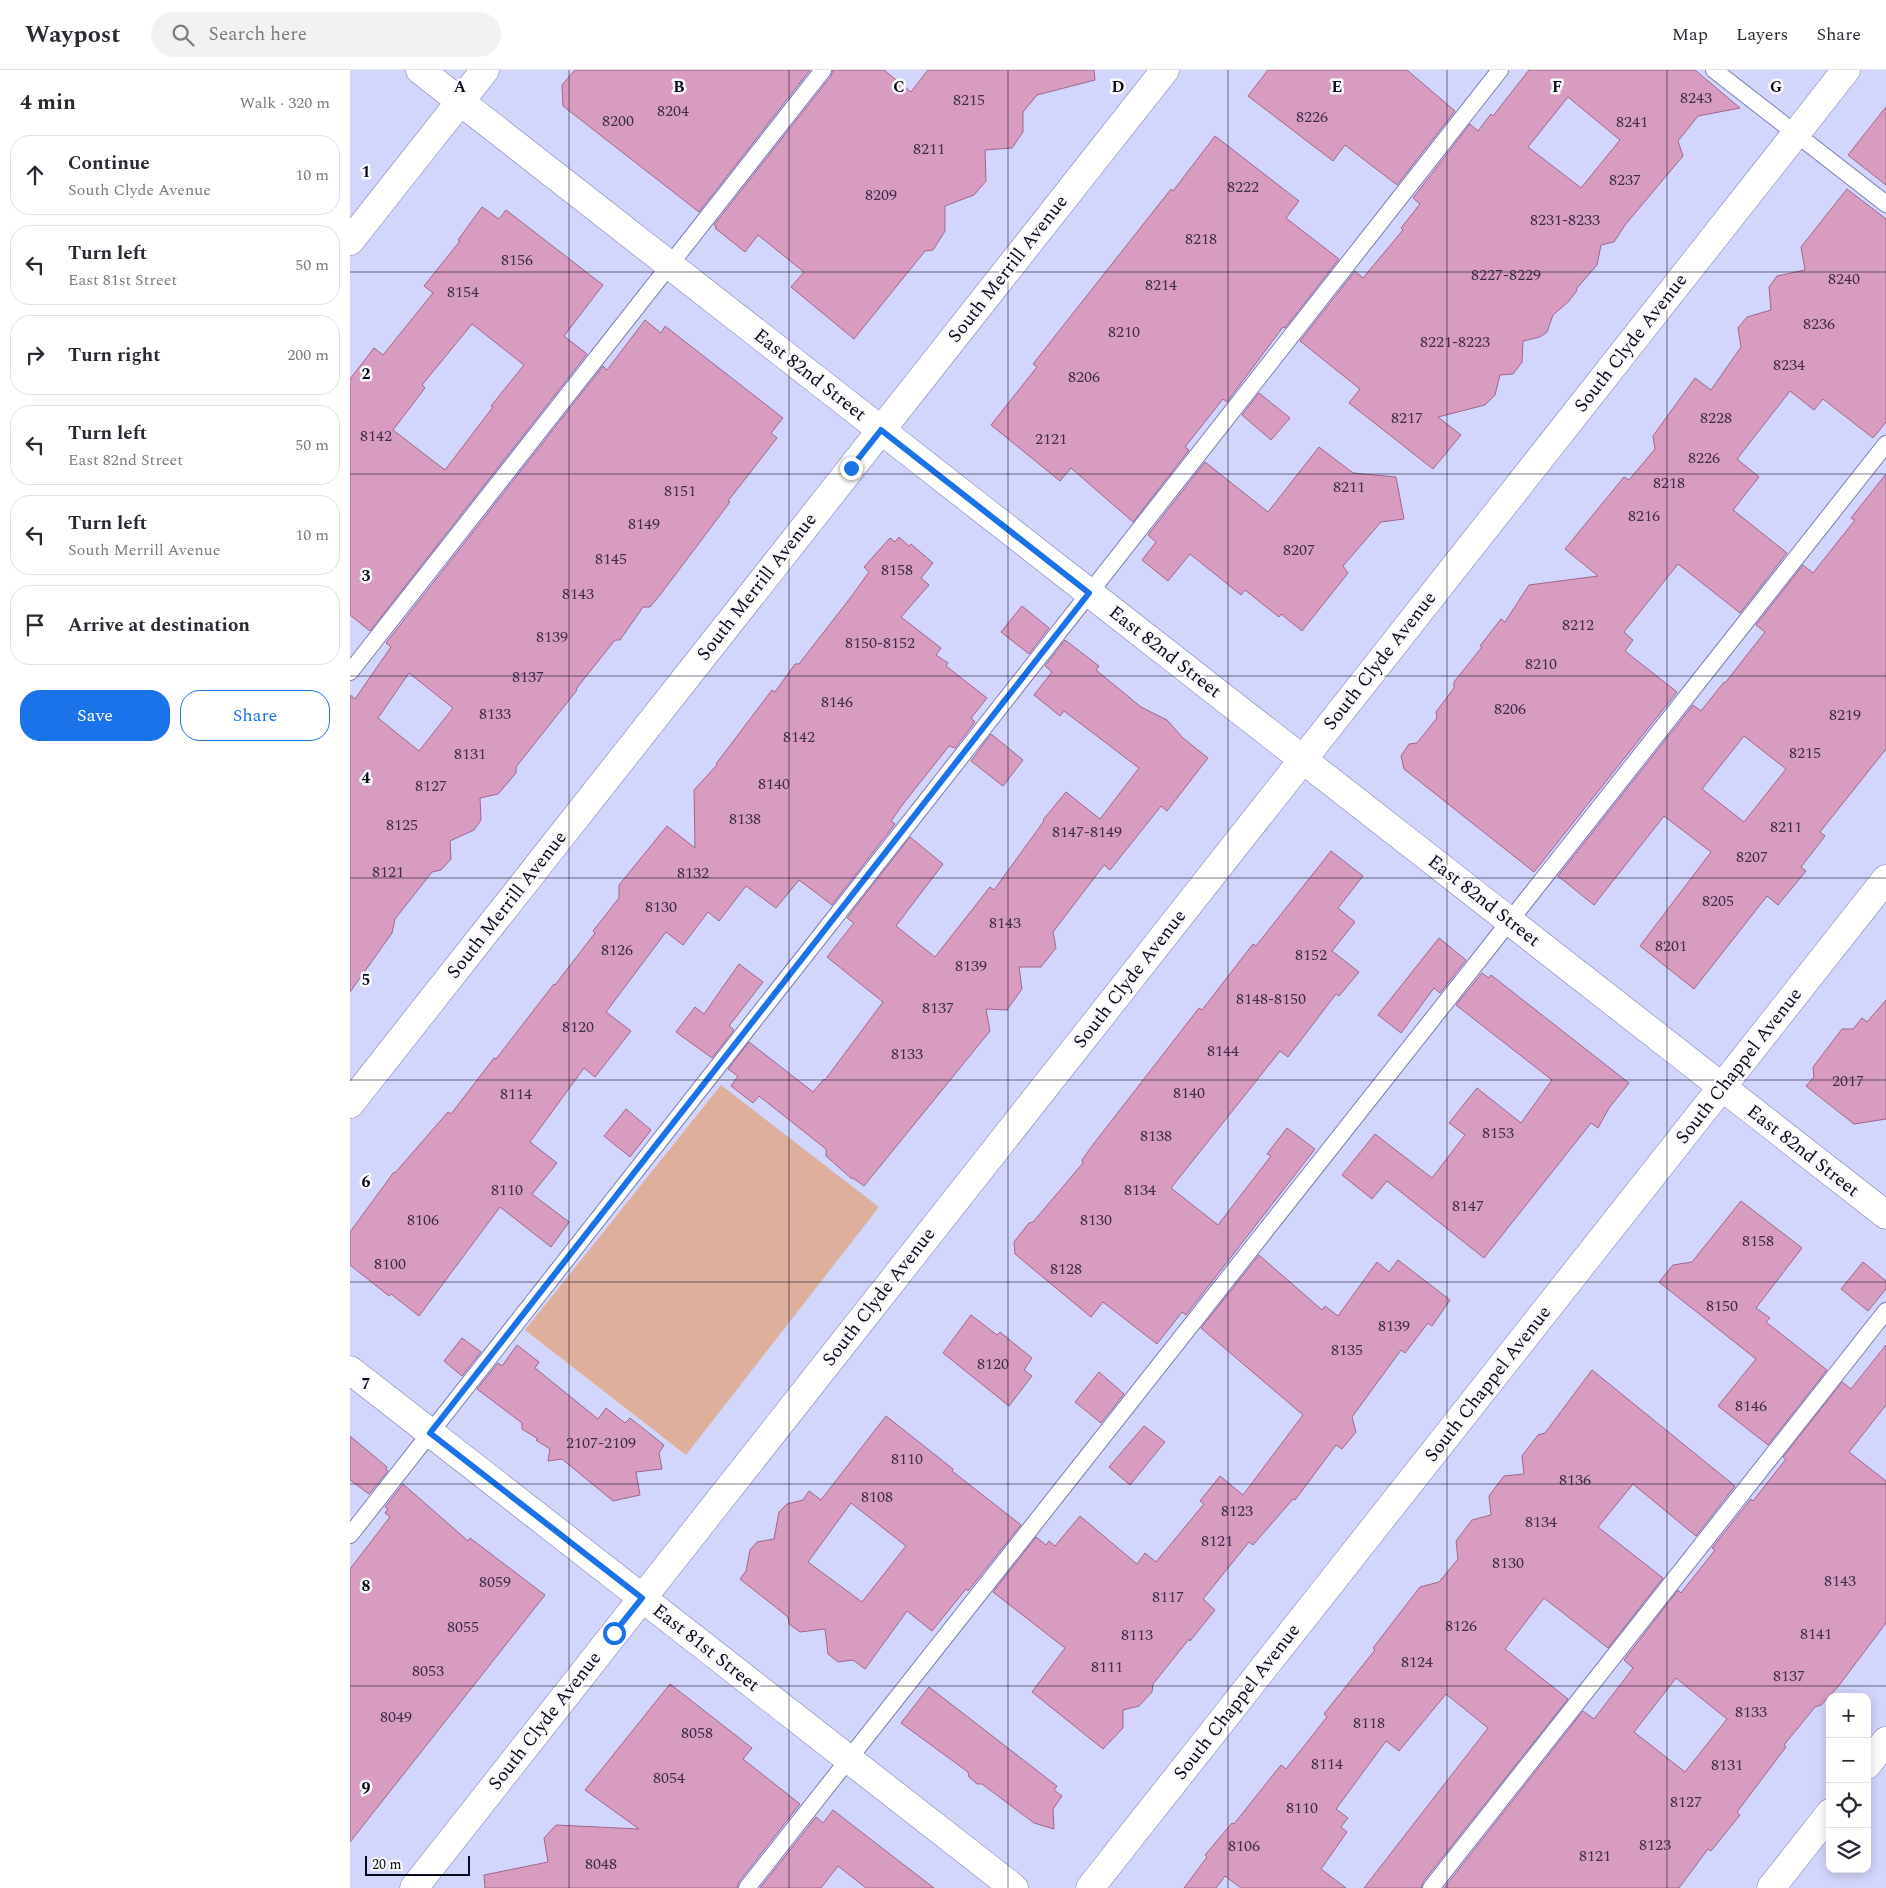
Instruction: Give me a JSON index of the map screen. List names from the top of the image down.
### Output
{
  "streets": {
    "street": [
      "South Merrill Avenue",
      "South Clyde Avenue",
      "East 82nd Street",
      "South Chappel Avenue",
      "East 81st Street"
    ]
  },
  "crossings": [
    ["South Merrill Avenue", "East 82nd Street"],
    ["South Clyde Avenue", "East 82nd Street"],
    ["South Clyde Avenue", "East 81st Street"],
    ["East 82nd Street", "South Chappel Avenue"]
  ],
  "house_numbers": [
    "8243",
    "8215",
    "8204",
    "8226",
    "8200",
    "8241",
    "8211",
    "8237",
    "8222",
    "8209",
    "8231-8233",
    "8218",
    "8156",
    "8227-8229",
    "8240",
    "8214",
    "8154",
    "8236",
    "8210",
    "8221-8223",
    "8234",
    "8206",
    "8217",
    "8228",
    "8142",
    "2121",
    "8226",
    "8218",
    "8211",
    "8151",
    "8216",
    "8149",
    "8207",
    "8145",
    "8158",
    "8143",
    "8212",
    "8139",
    "8150-8152",
    "8210",
    "8137",
    "8146",
    "8206",
    "8133",
    "8219",
    "8142",
    "8215",
    "8131",
    "8140",
    "8127",
    "8138",
    "8125",
    "8211",
    "8147-8149",
    "8207",
    "8121",
    "8132",
    "8205",
    "8130",
    "8143",
    "8201",
    "8126",
    "8152",
    "8139",
    "8148-8150",
    "8137",
    "8120",
    "8144",
    "8133",
    "2017",
    "8140",
    "8114",
    "8153",
    "8138",
    "8110",
    "8134",
    "8147",
    "8106",
    "8130",
    "8158",
    "8100",
    "8128",
    "8150",
    "8139",
    "8135",
    "8120",
    "8146",
    "2107-2109",
    "8110",
    "8136",
    "8108",
    "8123",
    "8134",
    "8121",
    "8130",
    "8143",
    "8059",
    "8117",
    "8126",
    "8055",
    "8141",
    "8113",
    "8124",
    "8111",
    "8053",
    "8137",
    "8133",
    "8049",
    "8118",
    "8058",
    "8114",
    "8131",
    "8054",
    "8127",
    "8110",
    "8123",
    "8106",
    "8121",
    "8048"
  ],
  "scale_bar": "20 m",
  "page": {
    "header": "Waypost",
    "search": "Search here",
    "nav": ["Map", "Layers", "Share"],
    "heading": ["4 min", "Walk · 320 m"],
    "list": [
      ["Continue", "South Clyde Avenue", "10 m"],
      ["Turn left", "East 81st Street", "50 m"],
      ["Turn right", "200 m"],
      ["Turn left", "East 82nd Street", "50 m"],
      ["Turn left", "South Merrill Avenue", "10 m"],
      "Arrive at destination"
    ],
    "buttons": ["Save", "Share"],
    "map_buttons": ["+", "−"],
    "scale": "20 m"
  },
  "grid": {
    "columns": [
      "A",
      "B",
      "C",
      "D",
      "E",
      "F",
      "G"
    ],
    "rows": [
      "1",
      "2",
      "3",
      "4",
      "5",
      "6",
      "7",
      "8",
      "9"
    ]
  }
}
